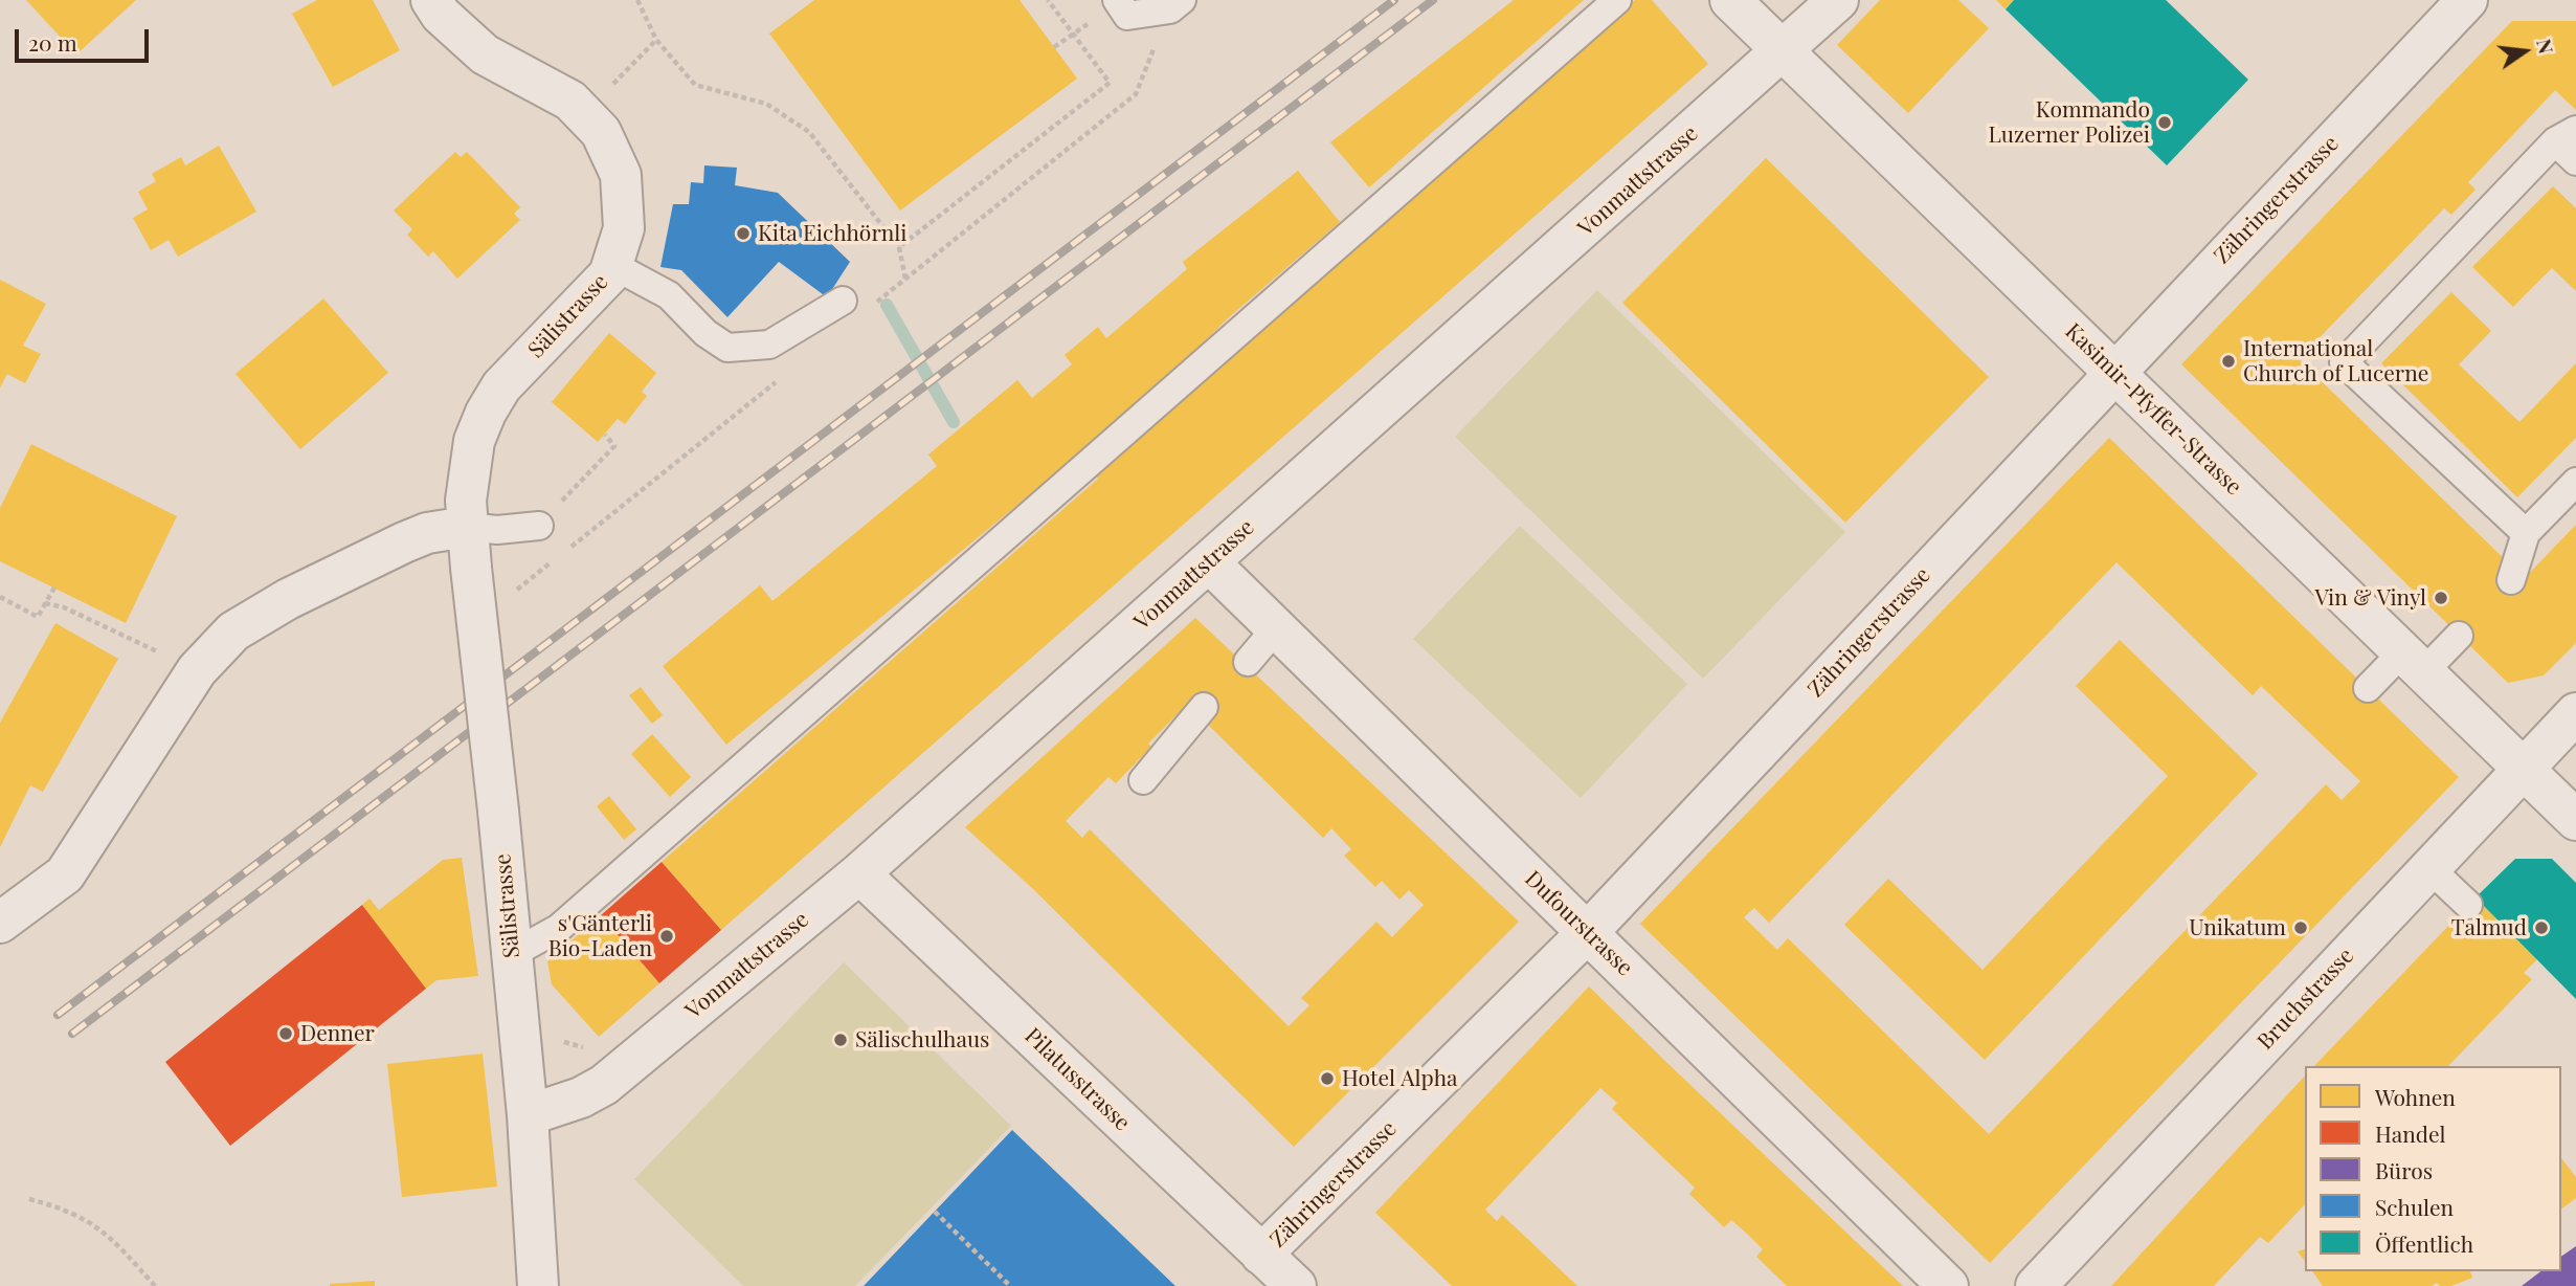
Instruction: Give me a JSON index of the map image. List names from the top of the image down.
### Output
{
  "streets": {
    "street": [
      "Vonmattstrasse",
      "Zähringerstrasse",
      "Sälistrasse",
      "Kasimir-Pfyffer-Strasse",
      "Dufourstrasse",
      "Bruchstrasse",
      "Pilatusstrasse"
    ]
  },
  "crossings": [
    ["Vonmattstrasse", "Sälistrasse"],
    ["Vonmattstrasse", "Kasimir-Pfyffer-Strasse"],
    ["Vonmattstrasse", "Dufourstrasse"],
    ["Vonmattstrasse", "Pilatusstrasse"],
    ["Zähringerstrasse", "Kasimir-Pfyffer-Strasse"],
    ["Zähringerstrasse", "Dufourstrasse"],
    ["Zähringerstrasse", "Pilatusstrasse"],
    ["Kasimir-Pfyffer-Strasse", "Bruchstrasse"]
  ],
  "places": [
    "Kommando Luzerner Polizei",
    "Kita Eichhörnli",
    "International Church of Lucerne",
    "Vin & Vinyl",
    "Unikatum",
    "Talmud",
    "s'Gänterli Bio-Laden",
    "Denner",
    "Sälischulhaus",
    "Hotel Alpha"
  ],
  "legend": [
    "Wohnen",
    "Handel",
    "Büros",
    "Schulen",
    "Öffentlich"
  ],
  "scale_bar": "20 m",
  "north": "right"
}
